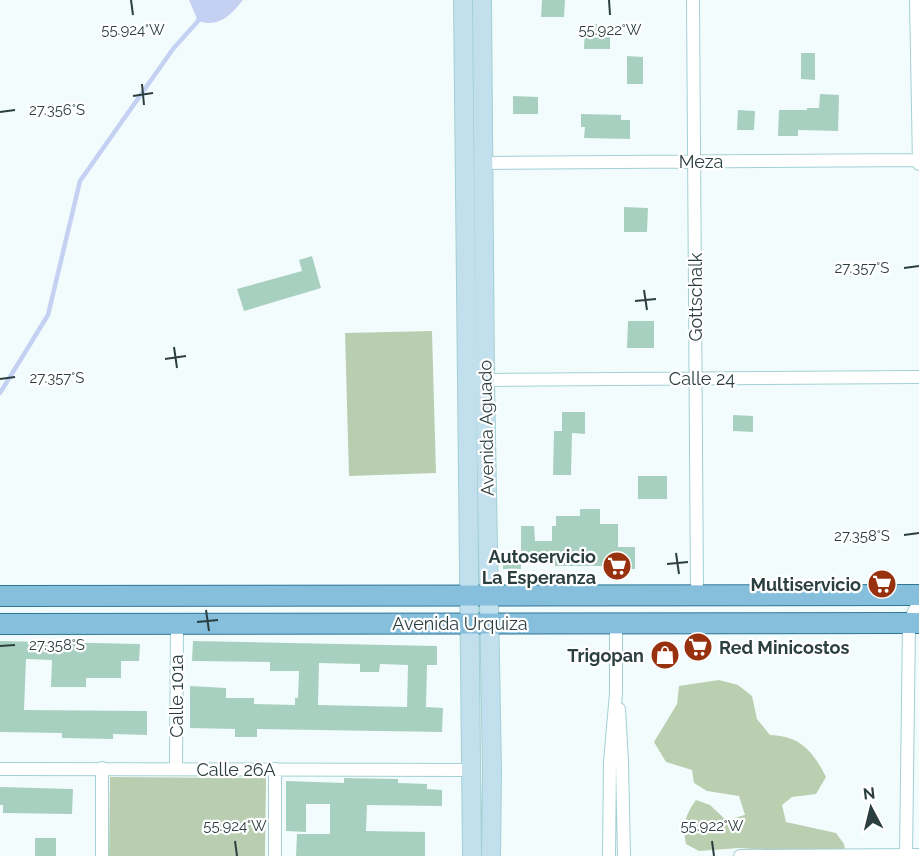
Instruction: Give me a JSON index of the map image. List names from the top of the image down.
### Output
{
  "streets": {
    "main road": ["Avenida Urquiza"],
    "street": [
      "Meza",
      "Gottschalk",
      "Calle 24",
      "Avenida Aguado",
      "Calle 101a",
      "Calle 26A"
    ]
  },
  "crossings": [
    ["Meza", "Gottschalk"],
    ["Meza", "Avenida Aguado"],
    ["Gottschalk", "Calle 24"],
    ["Gottschalk", "Avenida Urquiza"],
    ["Calle 24", "Avenida Aguado"],
    ["Avenida Aguado", "Avenida Urquiza"],
    ["Avenida Aguado", "Calle 26A"],
    ["Avenida Urquiza", "Calle 101a"],
    ["Calle 101a", "Calle 26A"]
  ],
  "places": {
    "supermarket": ["Autoservicio La Esperanza", "Multiservicio", "Red Minicostos"],
    "shop": ["Trigopan"]
  },
  "north": "top",
  "coordinates": [
    "55.924°W",
    "55.922°W",
    "27.356°S",
    "27.357°S",
    "27.358°S"
  ]
}
